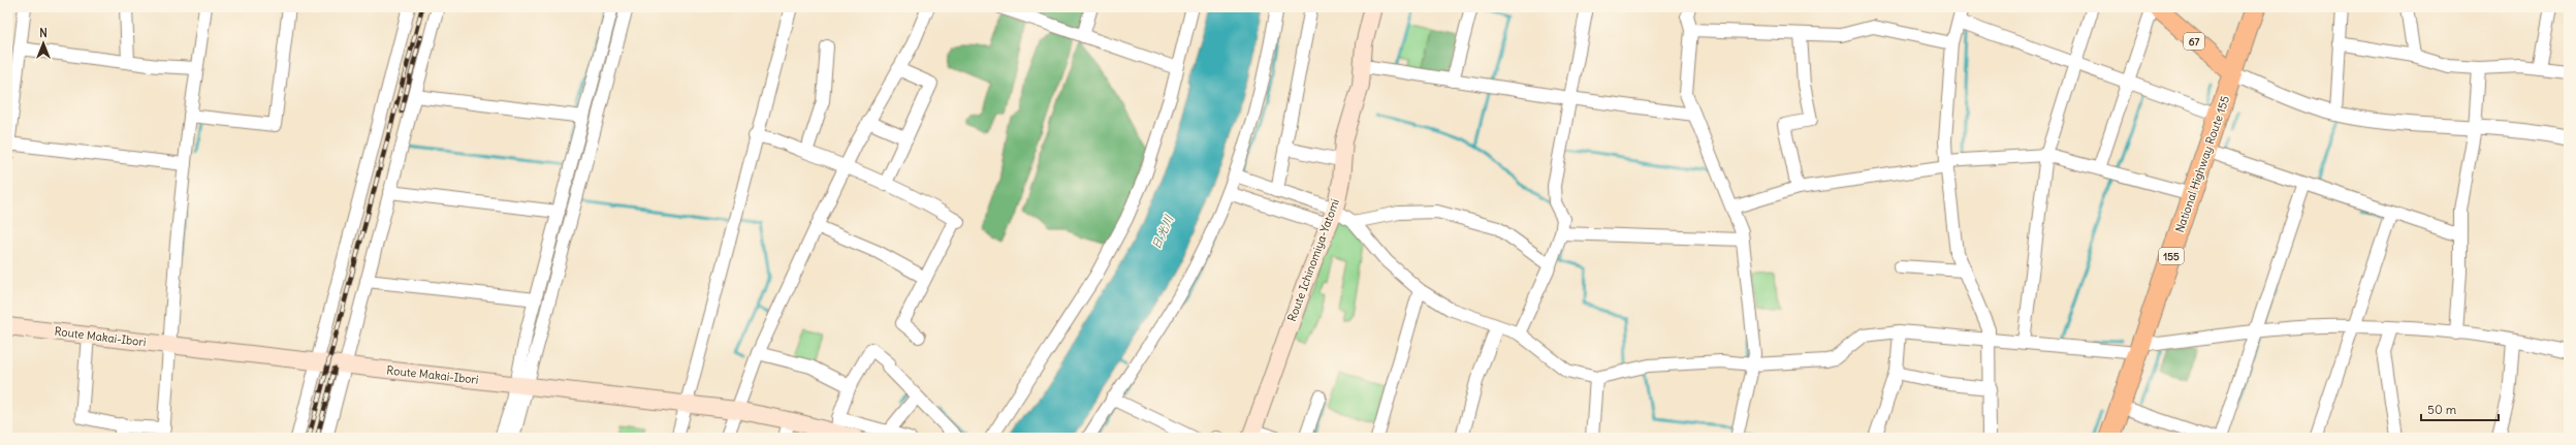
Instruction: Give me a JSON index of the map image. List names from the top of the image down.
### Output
{
  "streets": {
    "highway": ["National Highway Route 155", "155"],
    "main road": ["67", "Route Ichinomiya-Yatomi", "Route Makai-Ibori"]
  },
  "crossings": [
    ["67", "National Highway Route 155"]
  ],
  "water": ["日光川"],
  "scale_bar": "50 m",
  "north": "top"
}
